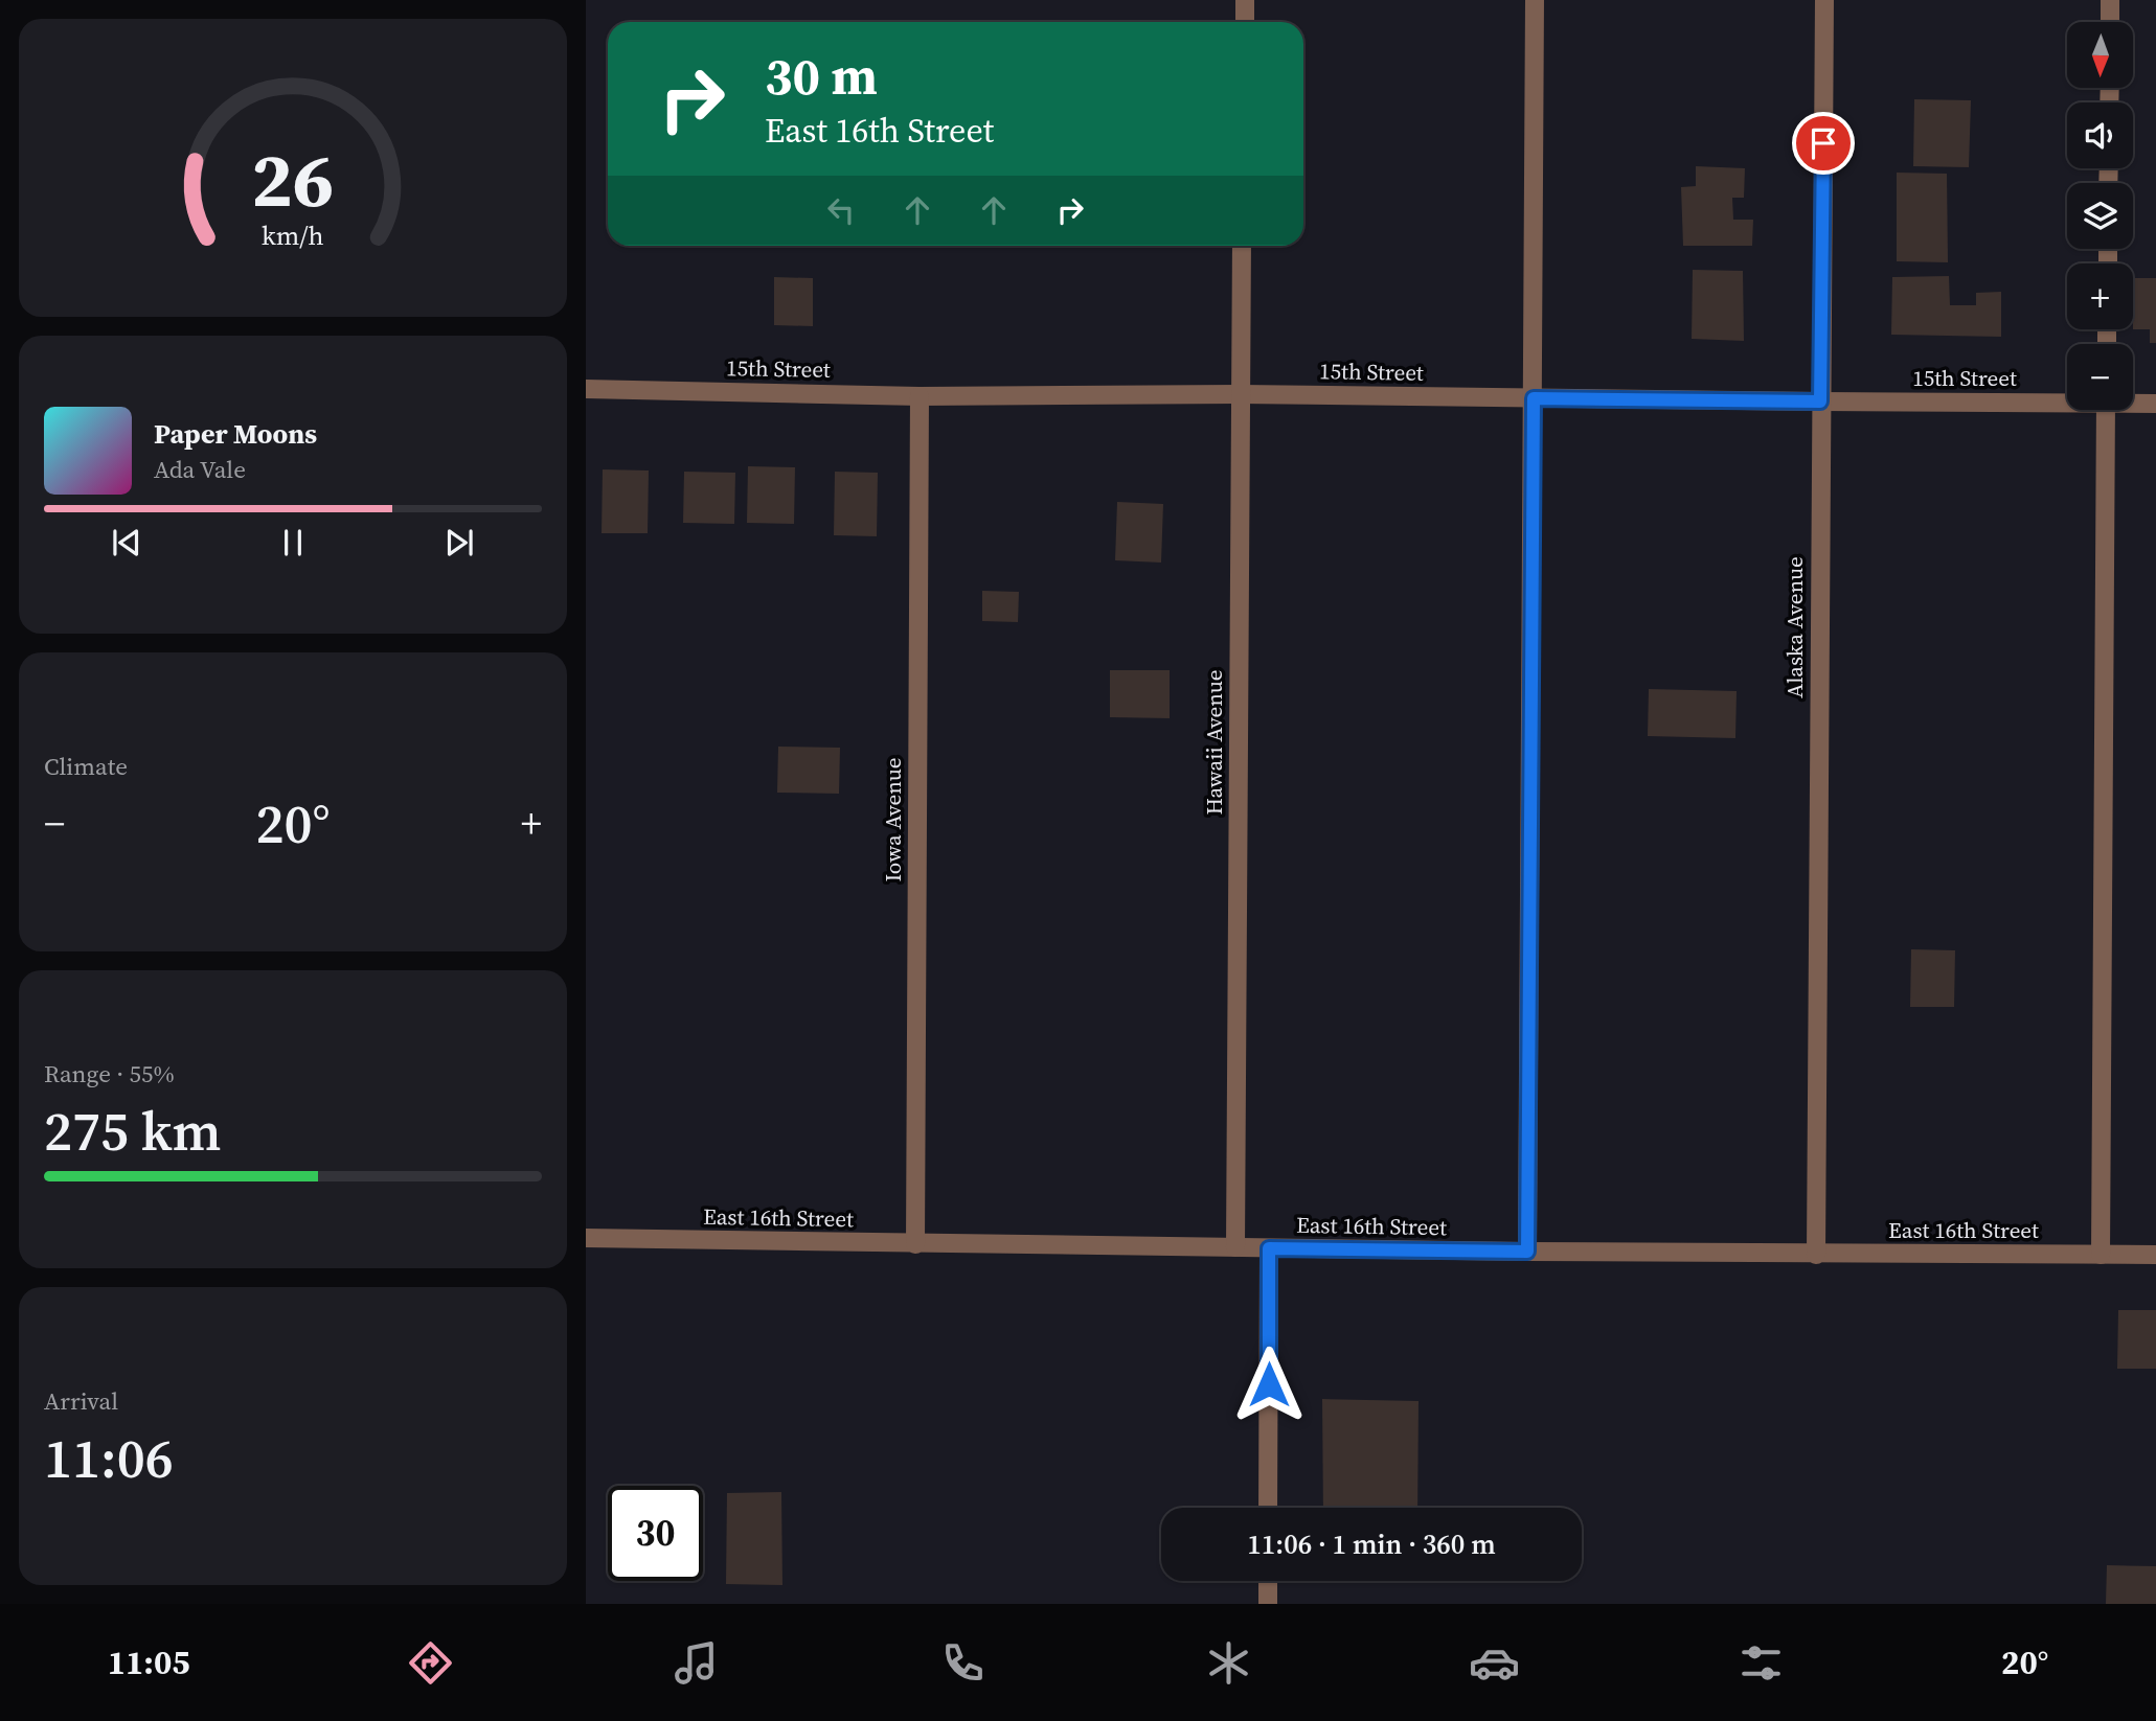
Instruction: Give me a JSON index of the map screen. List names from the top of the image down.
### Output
{
  "streets": {
    "street": [
      "15th Street",
      "Alaska Avenue",
      "Hawaii Avenue",
      "Iowa Avenue",
      "East 16th Street"
    ]
  },
  "crossings": [
    ["15th Street", "Alaska Avenue"],
    ["15th Street", "Hawaii Avenue"],
    ["15th Street", "Iowa Avenue"],
    ["Alaska Avenue", "East 16th Street"],
    ["Hawaii Avenue", "East 16th Street"],
    ["Iowa Avenue", "East 16th Street"]
  ],
  "north": "bottom",
  "page": {
    "map_buttons": ["+", "−"],
    "turn": ["30 m", "East 16th Street"],
    "song": ["Paper Moons", "Ada Vale"],
    "tile": [
      "Climate",
      ["Range · 55%", "275 km"],
      ["Arrival", "11:06"]
    ],
    "heat": ["−", "20°", "+"],
    "limit": "30",
    "trip": "11:06 · 1 min · 360 m",
    "tabs": ["11:05", "20°"],
    "gauge": ["26", "km/h"]
  }
}
